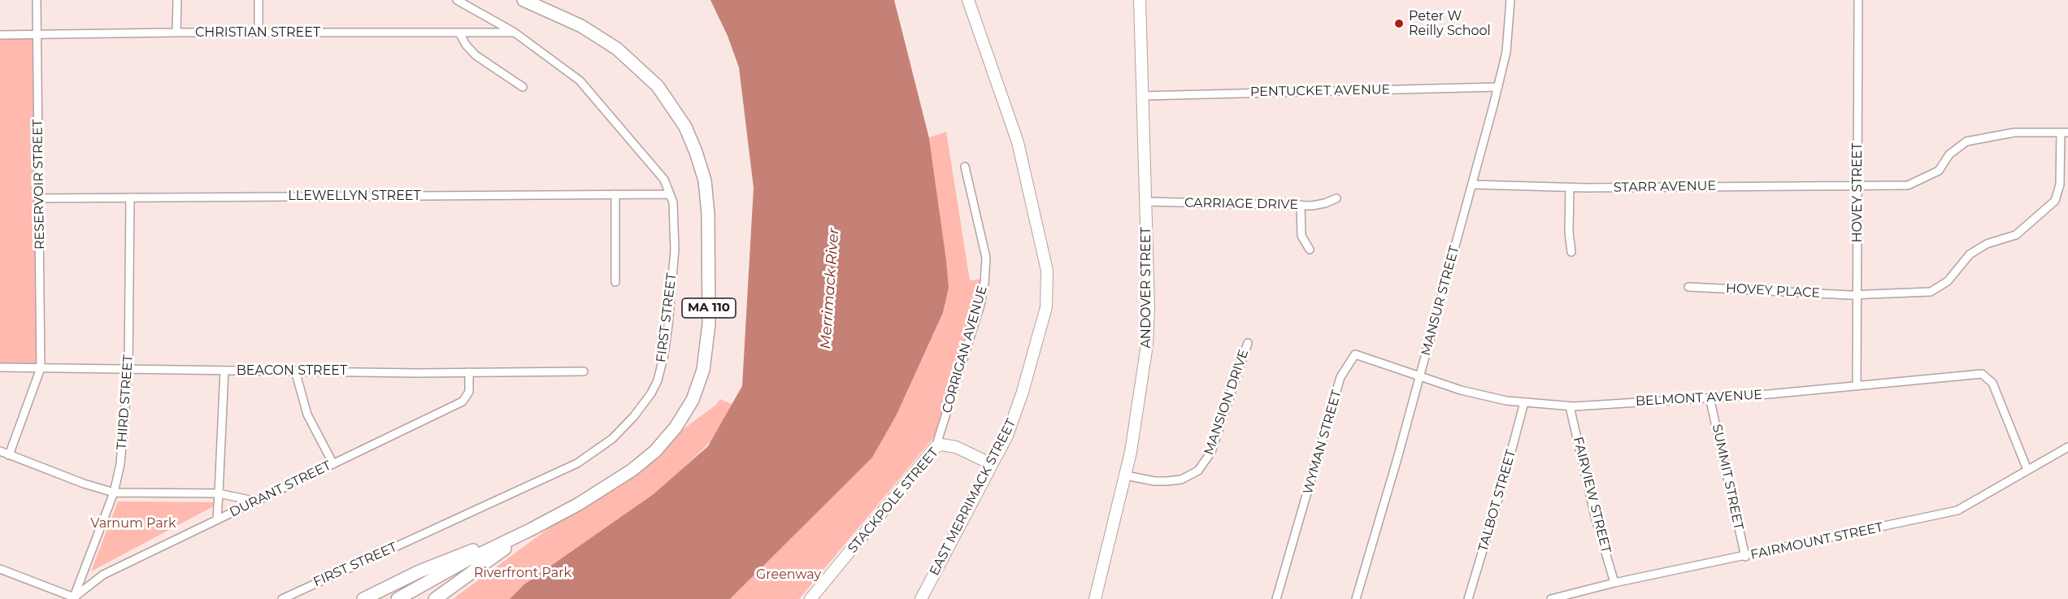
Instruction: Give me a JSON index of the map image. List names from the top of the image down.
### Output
{
  "streets": {
    "main road": ["MA 110"],
    "street": [
      "CHRISTIAN STREET",
      "PENTUCKET AVENUE",
      "RESERVOIR STREET",
      "STARR AVENUE",
      "HOVEY STREET",
      "LLEWELLYN STREET",
      "CARRIAGE DRIVE",
      "ANDOVER STREET",
      "HOVEY PLACE",
      "MANSUR STREET",
      "FIRST STREET",
      "CORRIGAN AVENUE",
      "BEACON STREET",
      "BELMONT AVENUE",
      "THIRD STREET",
      "MANSION DRIVE",
      "WYMAN STREET",
      "SUMMIT STREET",
      "DURANT STREET",
      "FAIRVIEW STREET",
      "EAST MERRIMACK STREET",
      "STACKPOLE STREET",
      "TALBOT STREET",
      "FAIRMOUNT STREET"
    ]
  },
  "crossings": [
    ["CHRISTIAN STREET", "RESERVOIR STREET"],
    ["CHRISTIAN STREET", "FIRST STREET"],
    ["PENTUCKET AVENUE", "ANDOVER STREET"],
    ["PENTUCKET AVENUE", "MANSUR STREET"],
    ["RESERVOIR STREET", "LLEWELLYN STREET"],
    ["RESERVOIR STREET", "BEACON STREET"],
    ["STARR AVENUE", "HOVEY STREET"],
    ["STARR AVENUE", "HOVEY PLACE"],
    ["STARR AVENUE", "MANSUR STREET"],
    ["HOVEY STREET", "HOVEY PLACE"],
    ["HOVEY STREET", "BELMONT AVENUE"],
    ["LLEWELLYN STREET", "FIRST STREET"],
    ["LLEWELLYN STREET", "THIRD STREET"],
    ["CARRIAGE DRIVE", "ANDOVER STREET"],
    ["ANDOVER STREET", "MANSION DRIVE"],
    ["MANSUR STREET", "BELMONT AVENUE"],
    ["MANSUR STREET", "WYMAN STREET"],
    ["CORRIGAN AVENUE", "STACKPOLE STREET"],
    ["BEACON STREET", "THIRD STREET"],
    ["BEACON STREET", "DURANT STREET"],
    ["BELMONT AVENUE", "WYMAN STREET"],
    ["BELMONT AVENUE", "SUMMIT STREET"],
    ["BELMONT AVENUE", "FAIRVIEW STREET"],
    ["BELMONT AVENUE", "TALBOT STREET"],
    ["BELMONT AVENUE", "FAIRMOUNT STREET"],
    ["THIRD STREET", "DURANT STREET"],
    ["SUMMIT STREET", "FAIRMOUNT STREET"],
    ["FAIRVIEW STREET", "FAIRMOUNT STREET"],
    ["EAST MERRIMACK STREET", "STACKPOLE STREET"]
  ],
  "water": ["Merrimack River"],
  "parks": ["Varnum Park", "Riverfront Park", "Greenway"],
  "places": ["Peter W Reilly School"]
}
